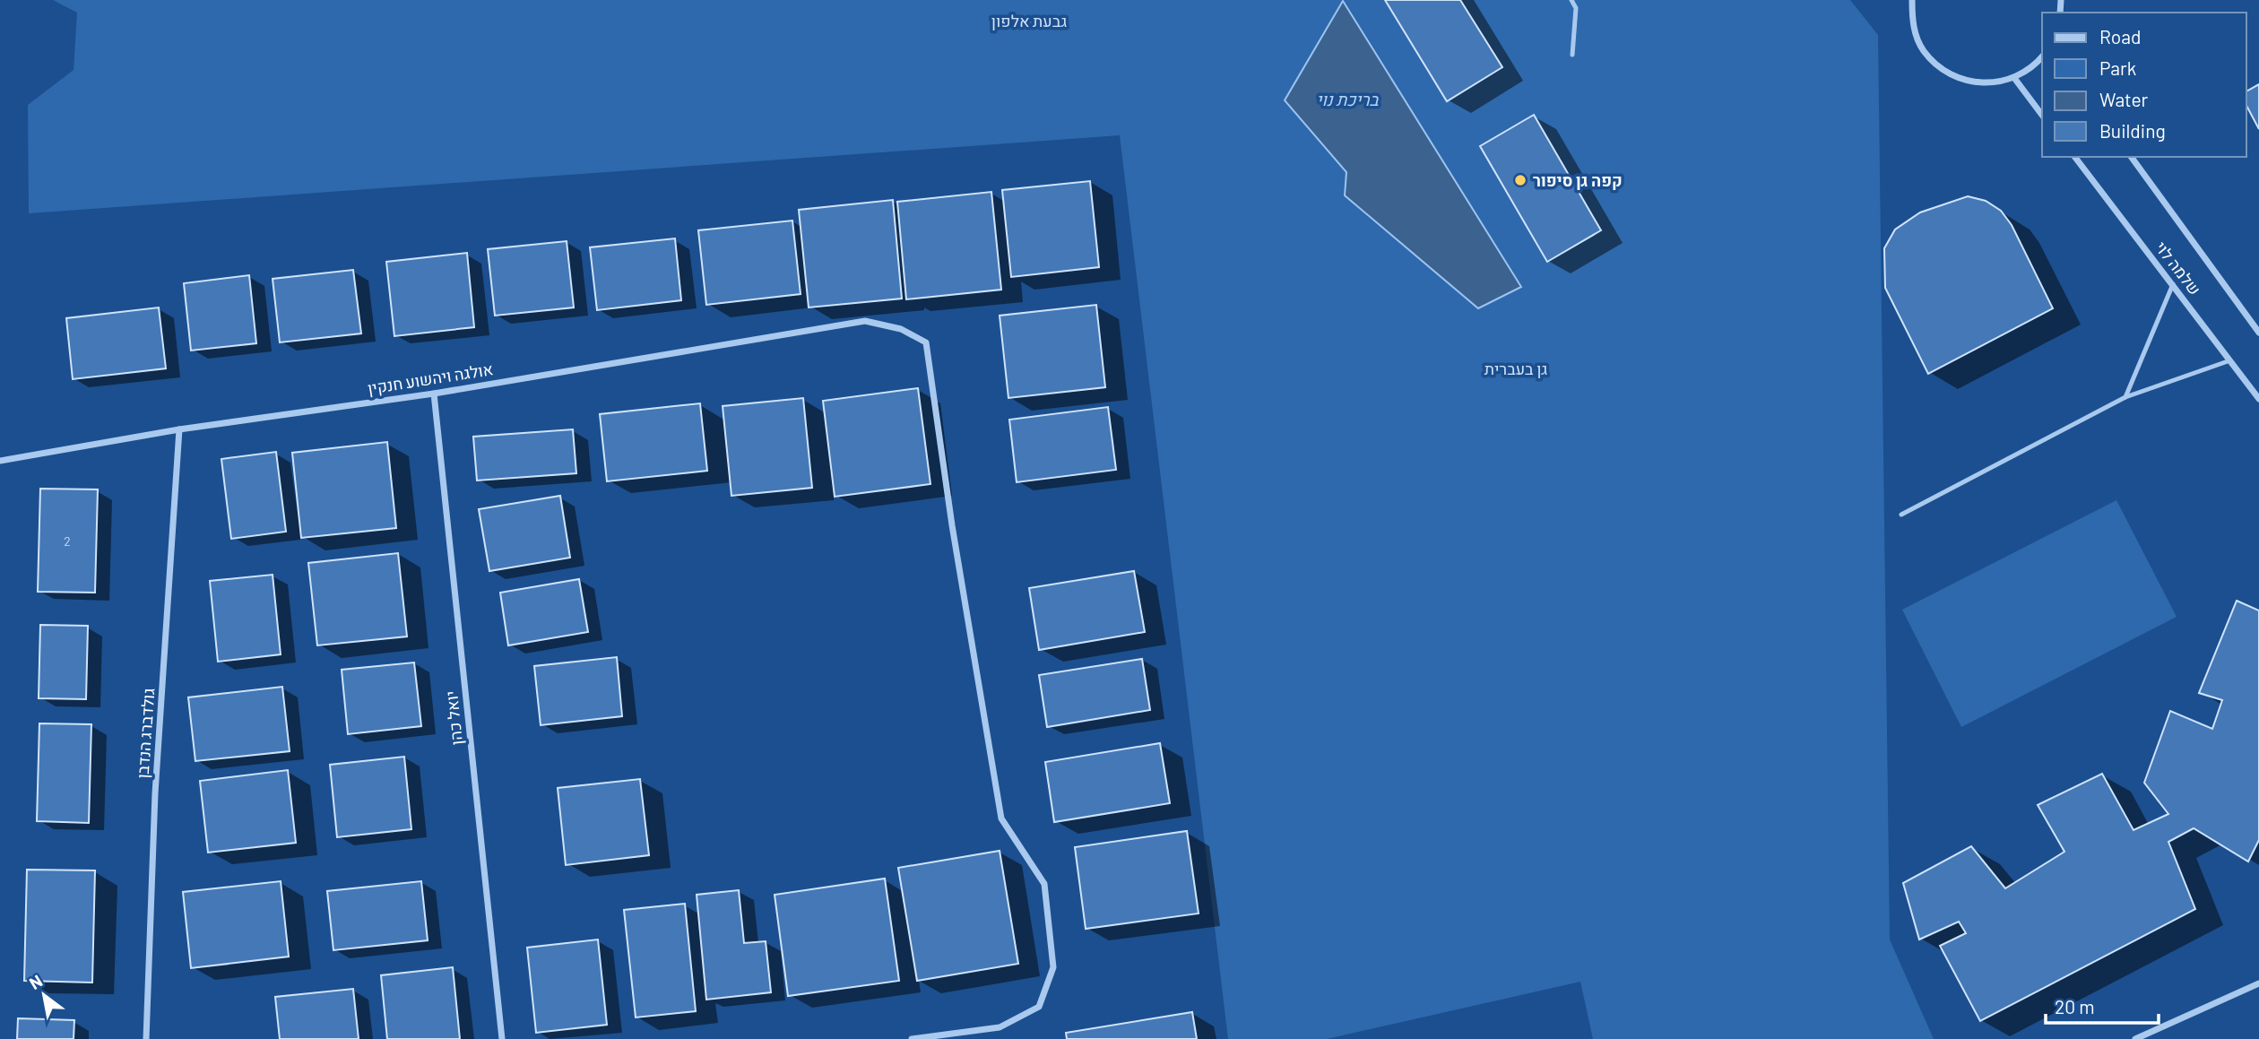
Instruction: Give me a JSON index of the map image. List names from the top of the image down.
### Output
{
  "streets": {
    "street": [
      "שלמה לוי",
      "אולגה ויהשוע חנקין",
      "יואל כהן",
      "גולדברג הנדבן"
    ]
  },
  "crossings": [
    ["אולגה ויהשוע חנקין", "יואל כהן"],
    ["אולגה ויהשוע חנקין", "גולדברג הנדבן"]
  ],
  "water": ["בריכת נוי"],
  "parks": ["גבעת אלפון", "גן בעברית"],
  "places": ["קפה גן סיפור"],
  "house_numbers": ["2"],
  "legend": [
    "Road",
    "Park",
    "Water",
    "Building"
  ],
  "scale_bar": "20 m",
  "north": "top left"
}
